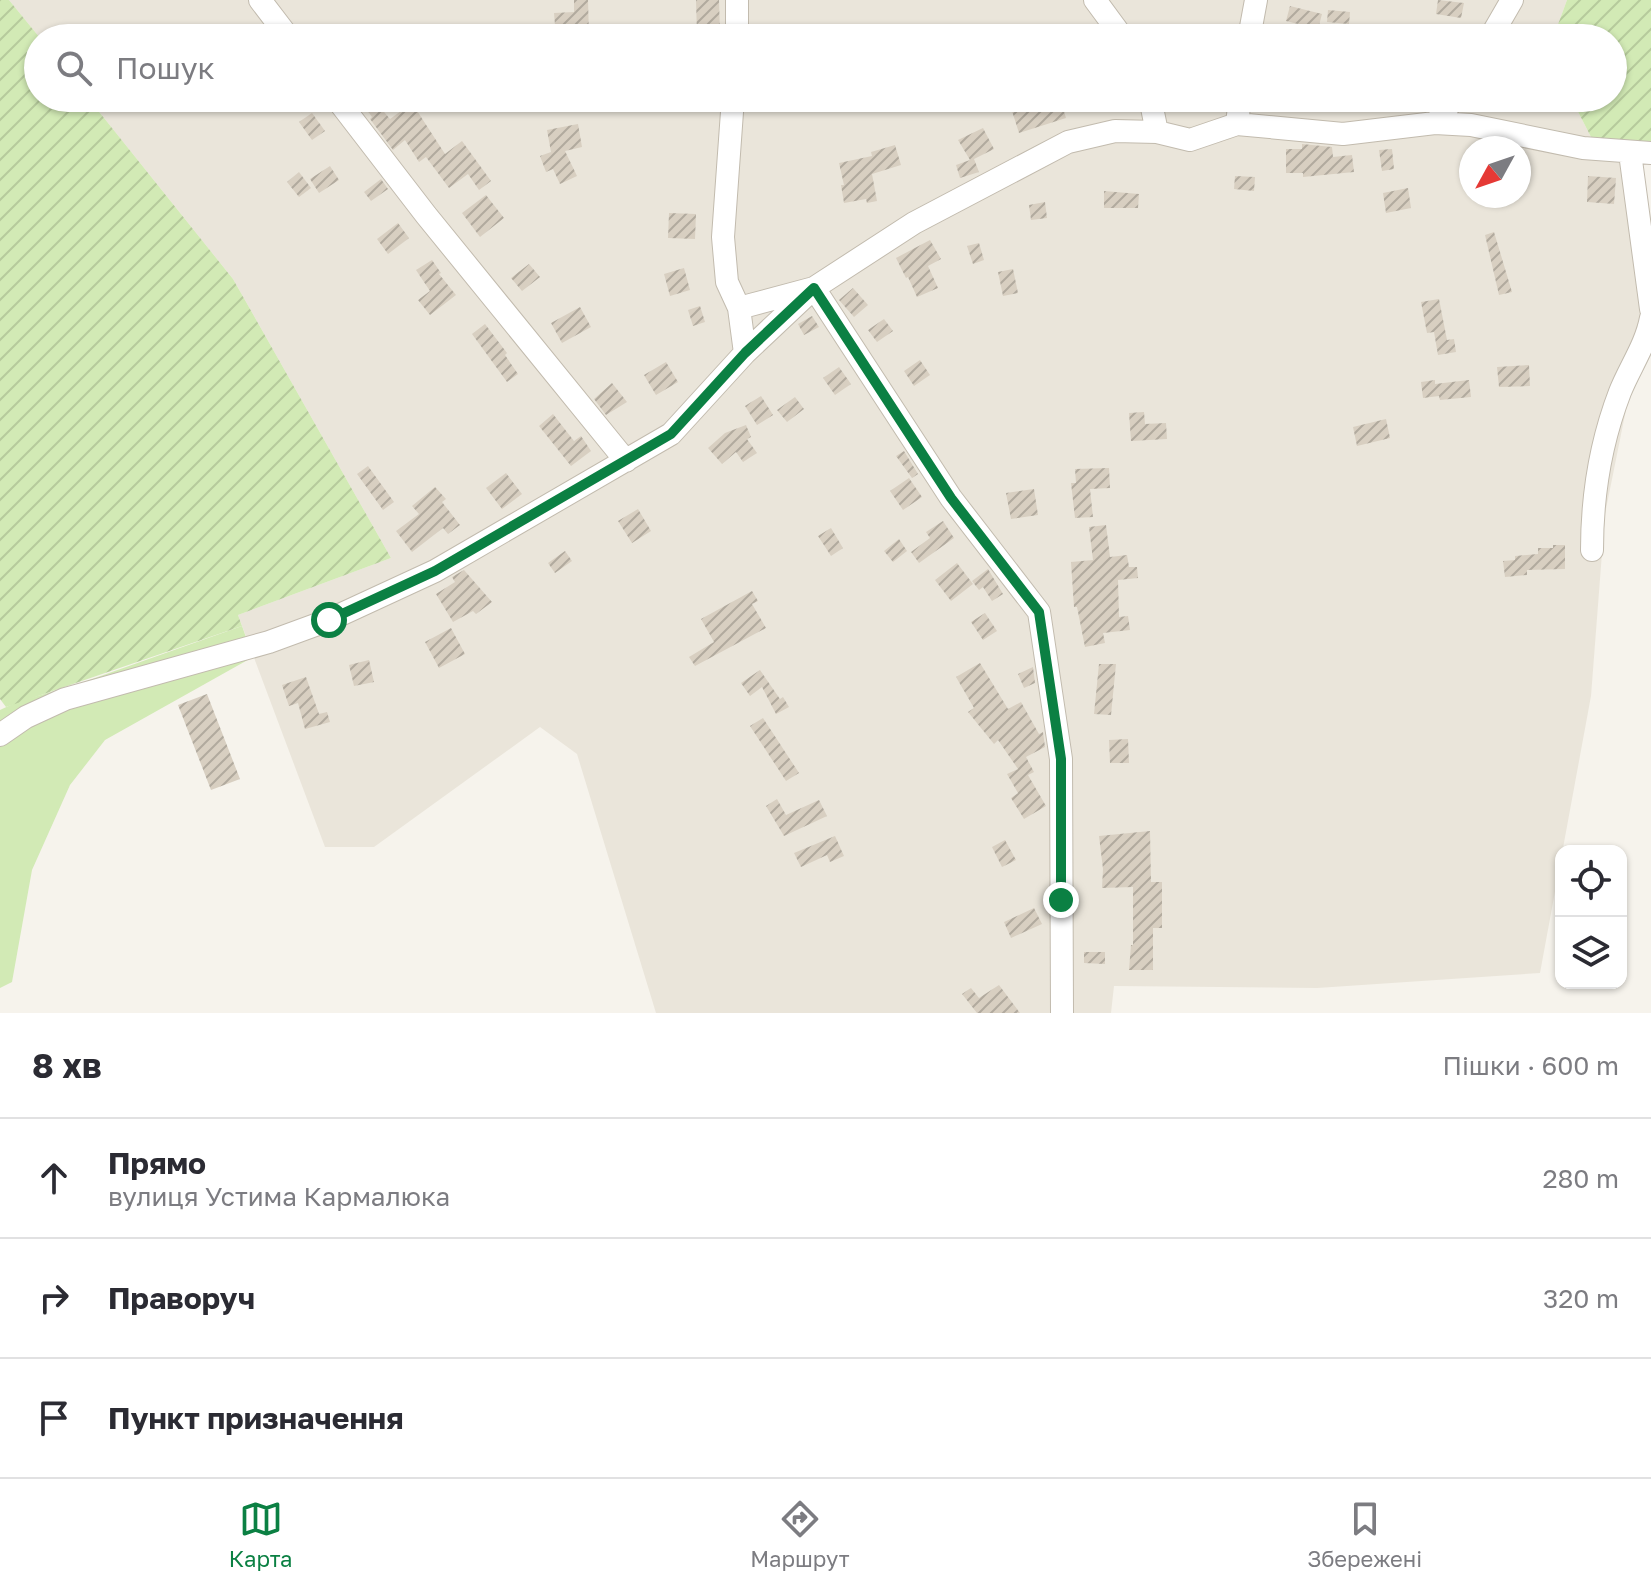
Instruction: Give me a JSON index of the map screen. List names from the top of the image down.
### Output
{
  "north": "bottom left",
  "page": {
    "search": "Пошук",
    "heading": ["8 хв", "Пішки · 600 m"],
    "list": [
      ["Прямо", "вулиця Устима Кармалюка", "280 m"],
      ["Праворуч", "320 m"],
      "Пункт призначення"
    ],
    "nav": ["Карта", "Маршрут", "Збережені"]
  }
}
